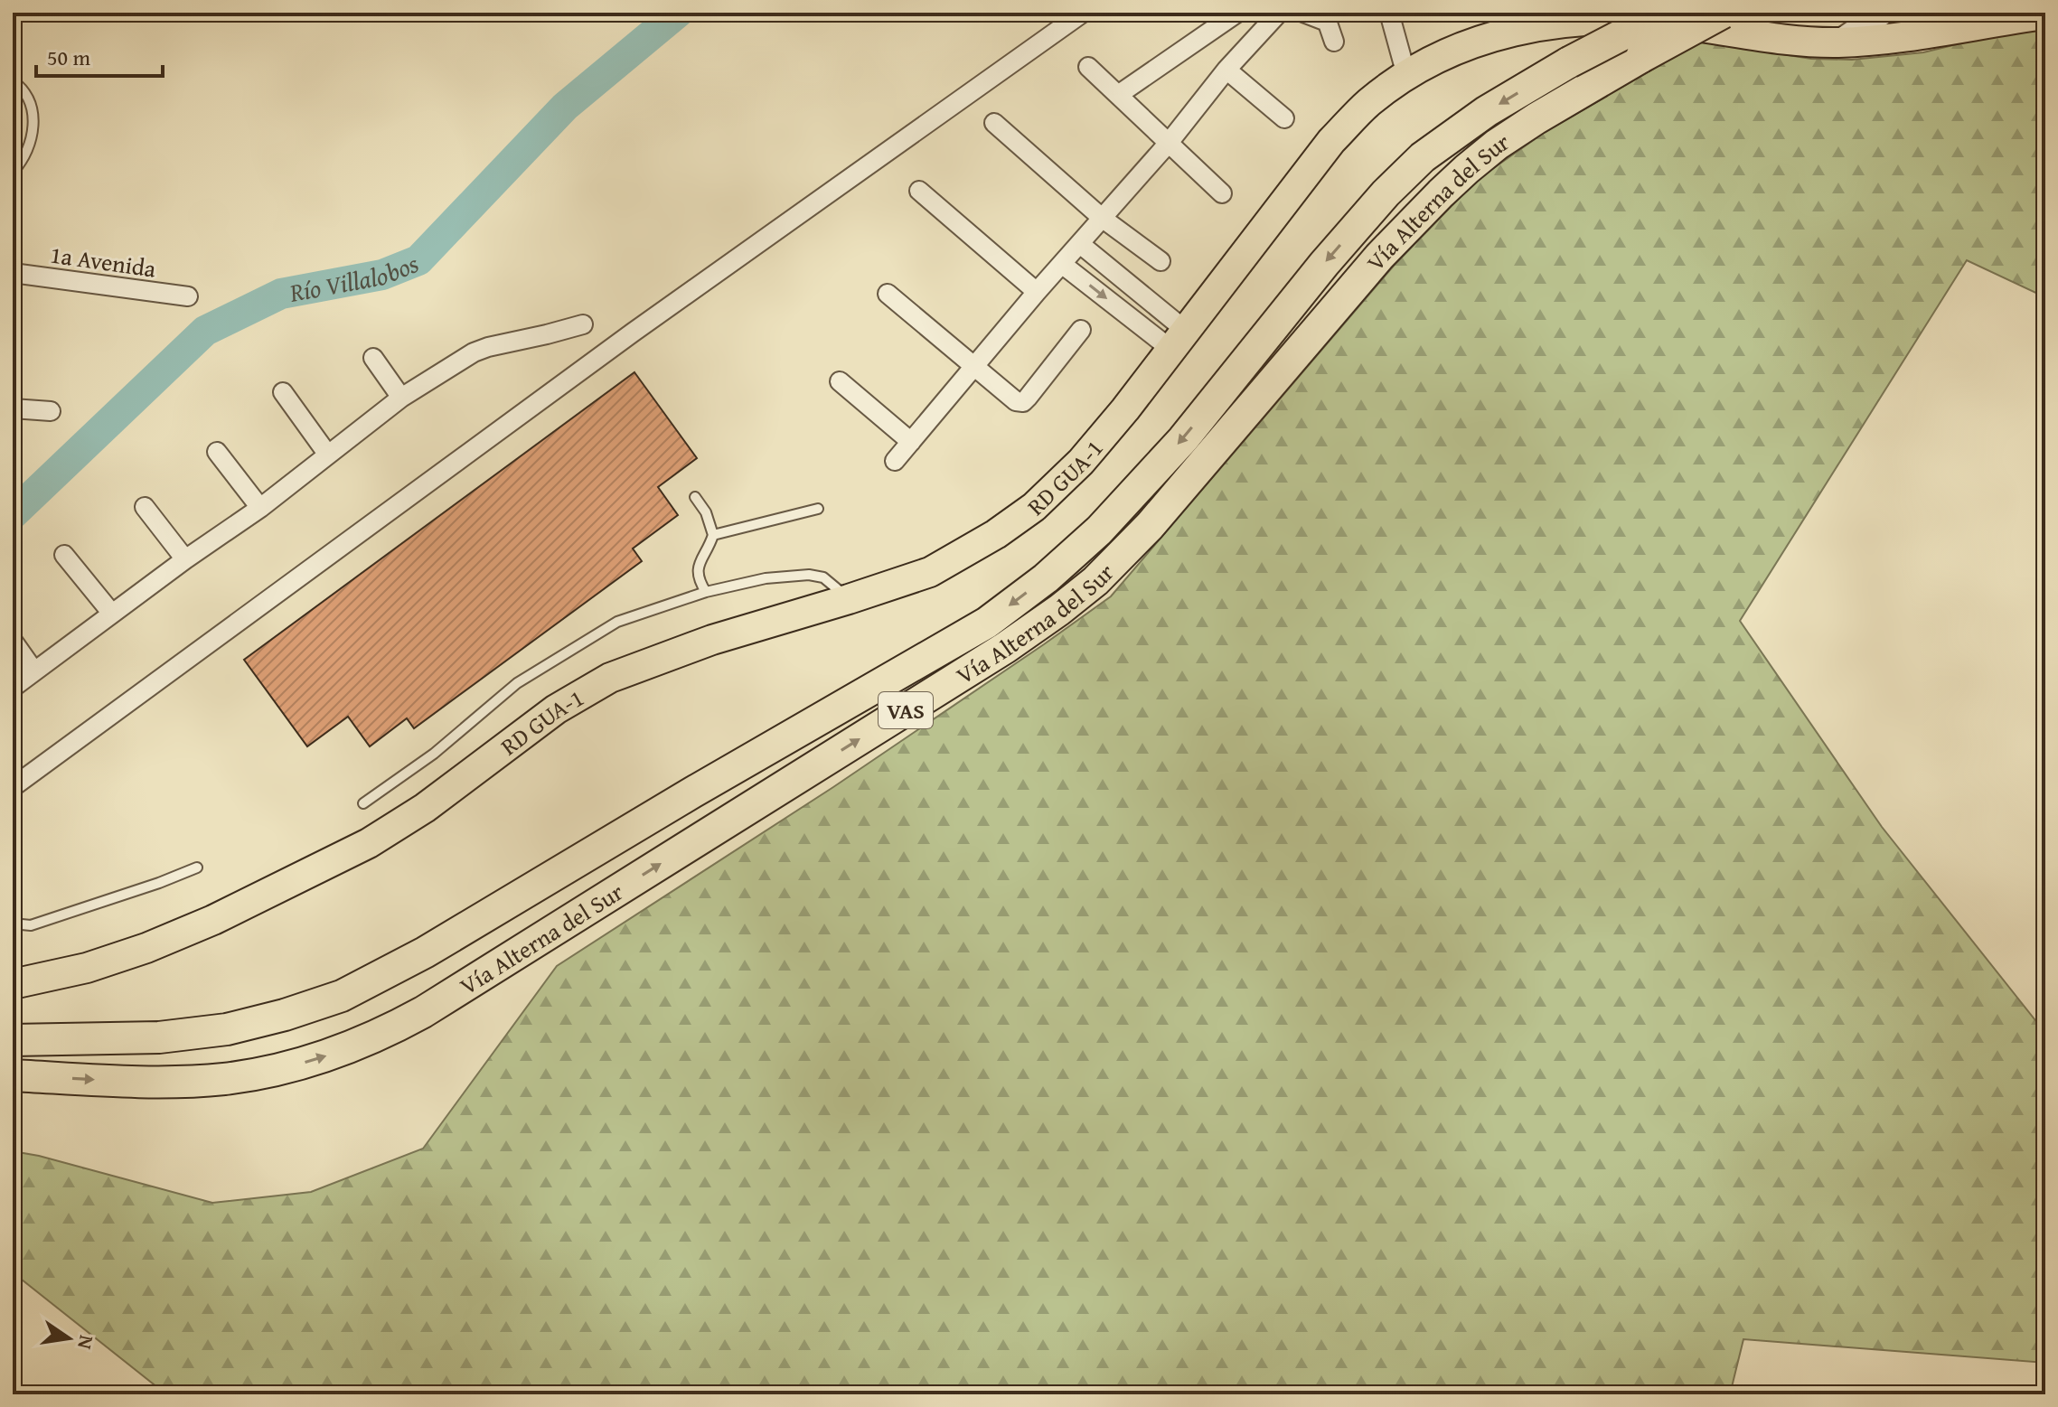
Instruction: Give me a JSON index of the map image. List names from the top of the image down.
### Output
{
  "streets": {
    "highway": ["Vía Alterna del Sur", "VAS"],
    "main road": ["RD GUA-1"],
    "street": ["1a Avenida"]
  },
  "water": ["Río Villalobos"],
  "scale_bar": "50 m",
  "north": "right"
}
